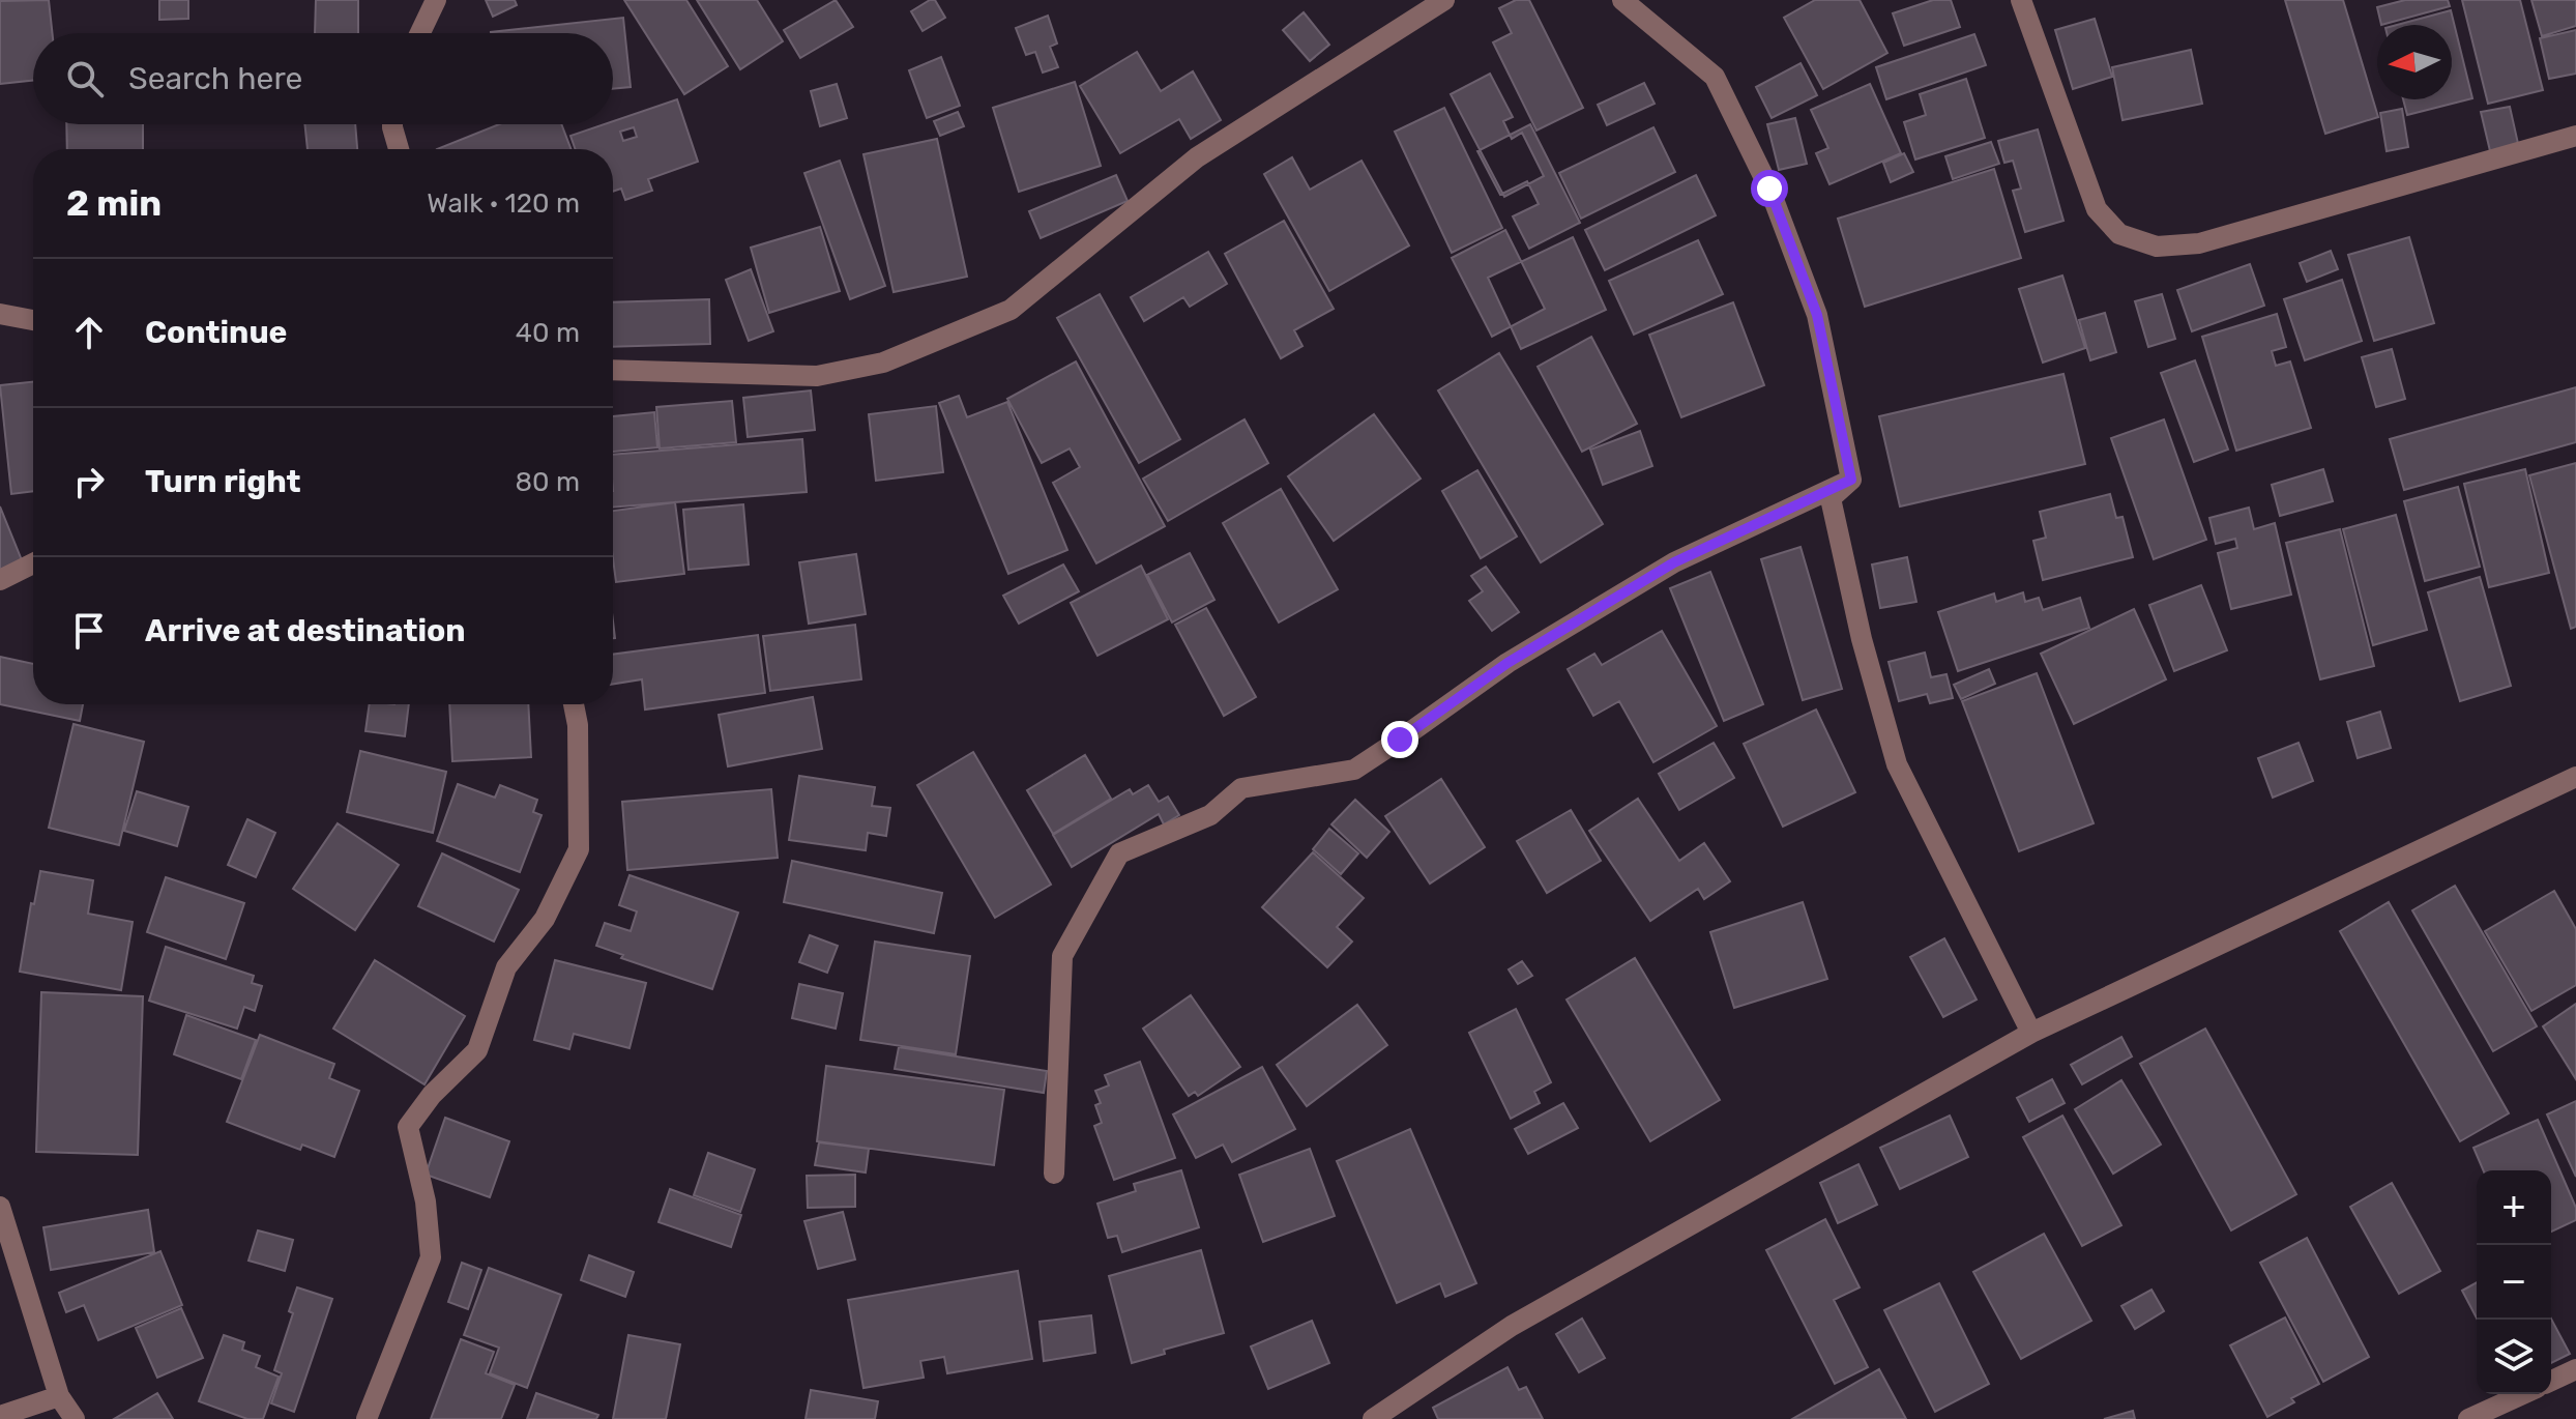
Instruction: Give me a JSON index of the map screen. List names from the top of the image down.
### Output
{
  "north": "left",
  "page": {
    "search": "Search here",
    "heading": ["2 min", "Walk · 120 m"],
    "list": [
      ["Continue", "40 m"],
      ["Turn right", "80 m"],
      "Arrive at destination"
    ],
    "map_buttons": ["+", "−"]
  }
}
